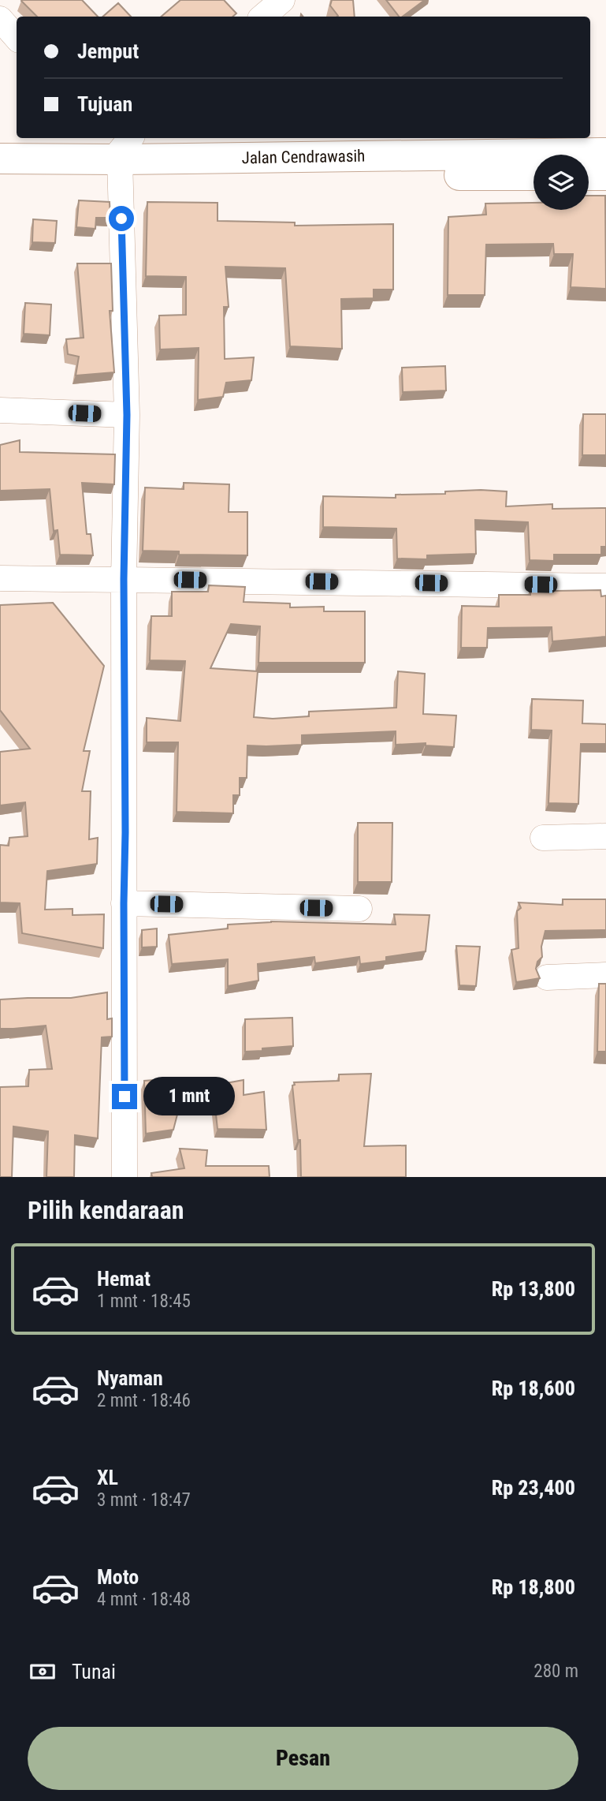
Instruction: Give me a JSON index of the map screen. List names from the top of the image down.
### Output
{
  "streets": {
    "main road": ["Jalan Cendrawasih"]
  },
  "page": {
    "banner": ["Jemput", "Tujuan"],
    "bubble": "1 mnt",
    "heading": "Pilih kendaraan",
    "list": [
      {
        "name": "Hemat",
        "note": "1 mnt · 18:45",
        "value": "Rp 13,800"
      },
      {
        "name": "Nyaman",
        "note": "2 mnt · 18:46",
        "value": "Rp 18,600"
      },
      {
        "name": "XL",
        "note": "3 mnt · 18:47",
        "value": "Rp 23,400"
      },
      {
        "name": "Moto",
        "note": "4 mnt · 18:48",
        "value": "Rp 18,800"
      }
    ],
    "pay": ["Tunai", "280 m"],
    "buttons": "Pesan"
  }
}
